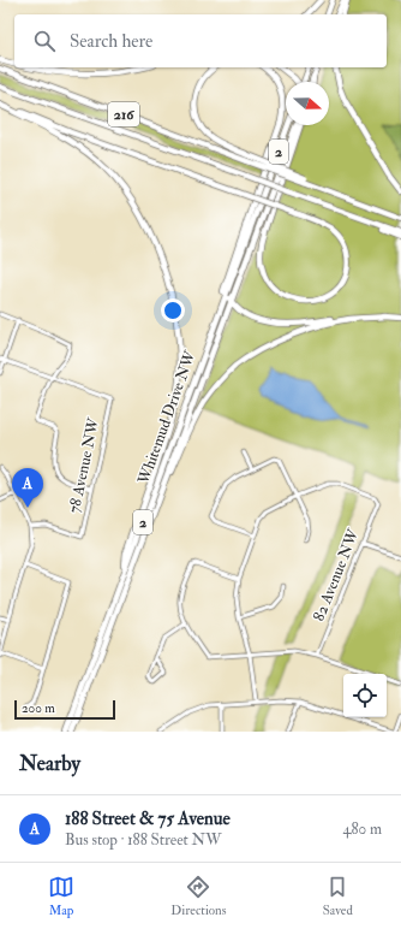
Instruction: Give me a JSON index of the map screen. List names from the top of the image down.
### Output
{
  "streets": {
    "highway": ["216", "2", "Whitemud Drive NW"],
    "street": ["78 Avenue NW", "82 Avenue NW"]
  },
  "scale_bar": "200 m",
  "north": "right",
  "page": {
    "search": "Search here",
    "pins": "A",
    "scale": "200 m",
    "heading": "Nearby",
    "list": [
      {
        "mark": "A",
        "name": "188 Street & 75 Avenue",
        "note": "Bus stop · 188 Street NW",
        "value": "480 m"
      }
    ],
    "nav": ["Map", "Directions", "Saved"]
  }
}
